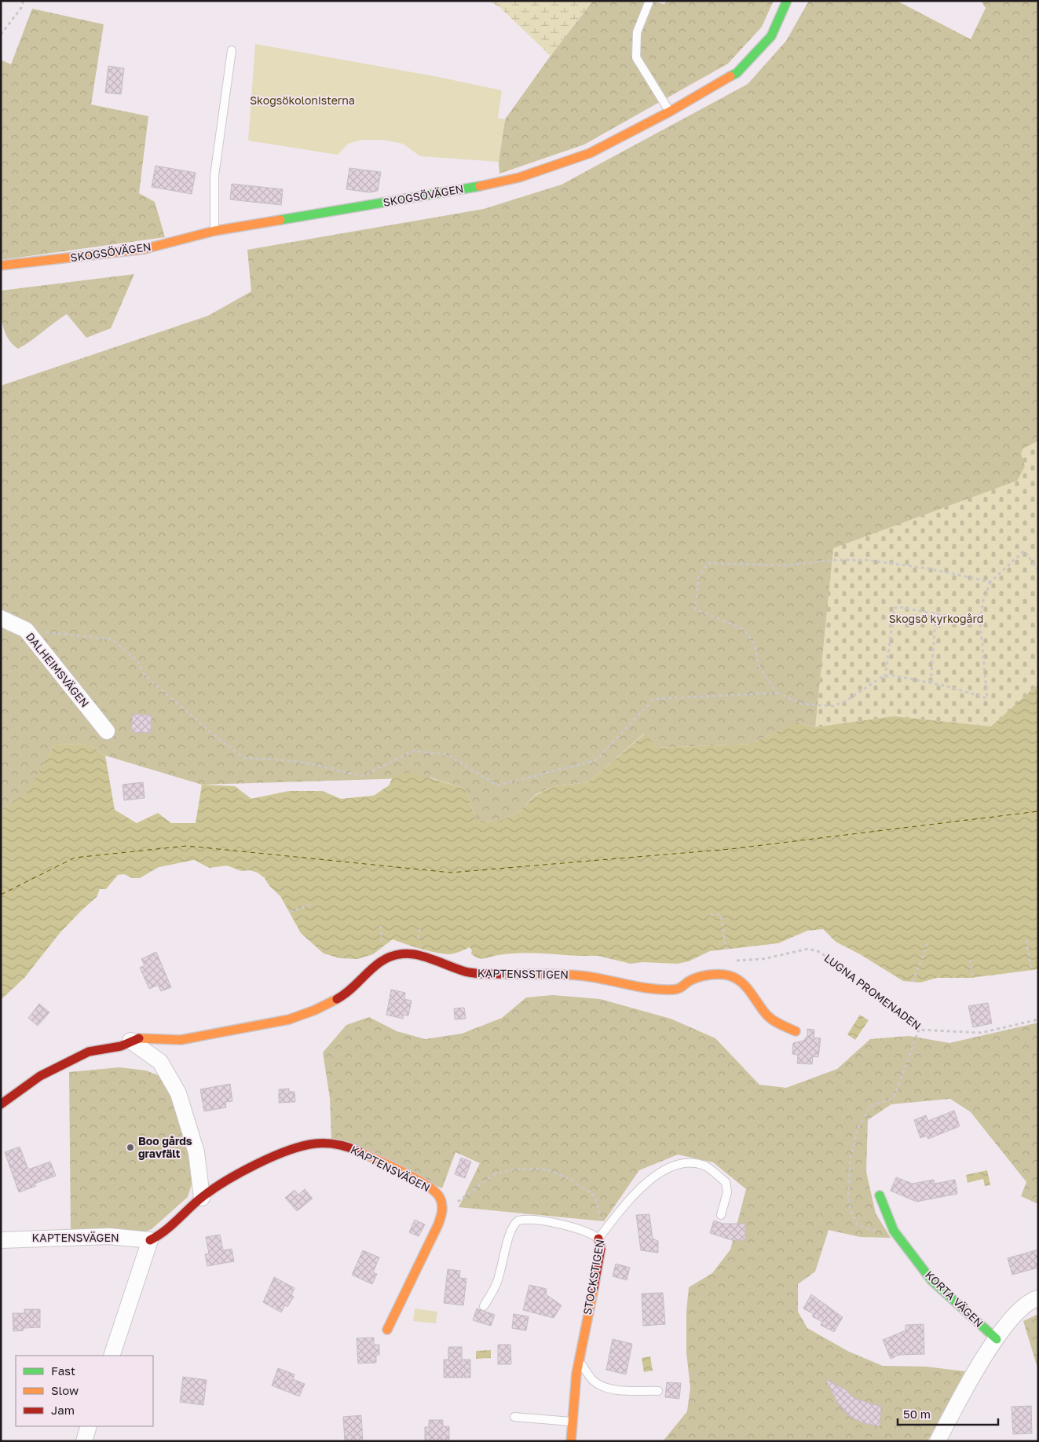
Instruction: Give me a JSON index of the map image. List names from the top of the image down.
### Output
{
  "streets": {
    "street": [
      "SKOGSÖVÄGEN",
      "DALHEIMSVÄGEN",
      "KAPTENSSTIGEN",
      "KAPTENSVÄGEN",
      "STOCKSTIGEN",
      "KORTA VÄGEN"
    ],
    "path": ["LUGNA PROMENADEN"]
  },
  "parks": ["Skogsökolonisterna", "Skogsö kyrkogård"],
  "places": ["Boo gårds gravfält"],
  "legend": ["Fast", "Slow", "Jam"],
  "scale_bar": "50 m"
}
